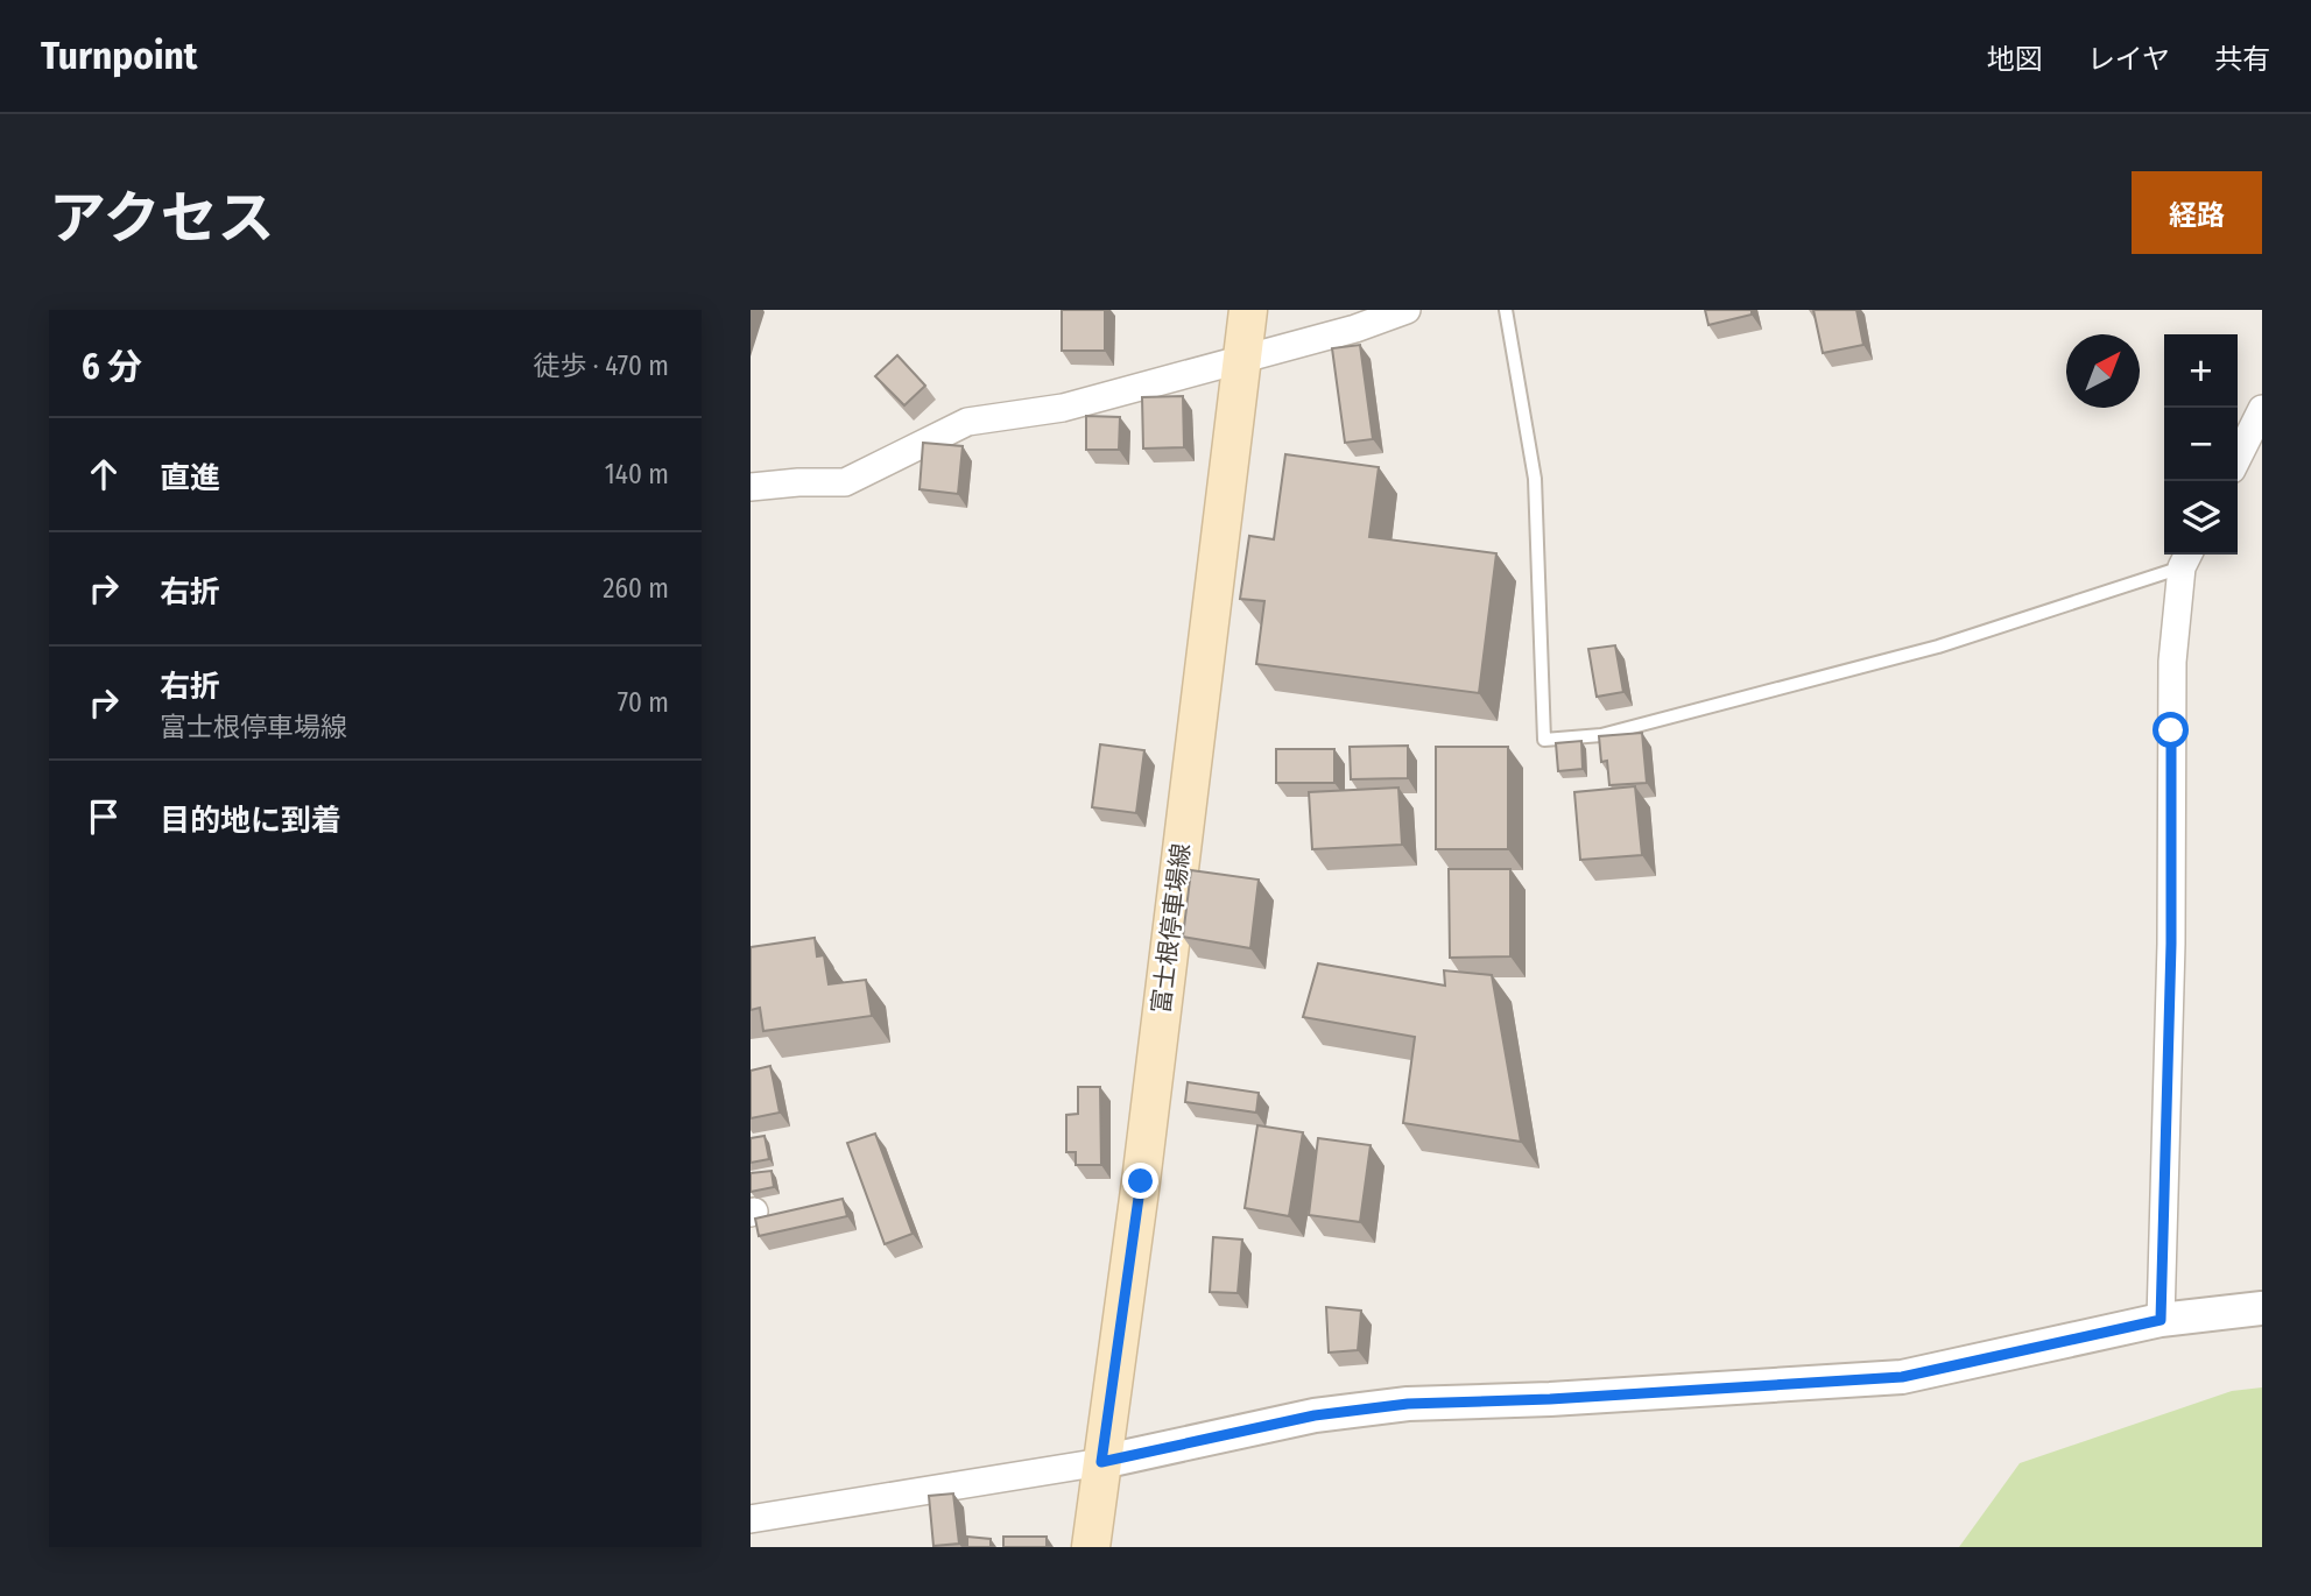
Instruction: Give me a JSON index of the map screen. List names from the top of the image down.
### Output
{
  "streets": {
    "main road": ["富士根停車場線"]
  },
  "north": "top right",
  "page": {
    "header": "Turnpoint",
    "nav": ["地図", "レイヤ", "共有"],
    "title": "アクセス",
    "buttons": "経路",
    "heading": ["6 分", "徒歩 · 470 m"],
    "map_buttons": ["+", "−"],
    "list": [
      ["直進", "140 m"],
      ["右折", "260 m"],
      ["右折", "富士根停車場線", "70 m"],
      "目的地に到着"
    ]
  }
}
